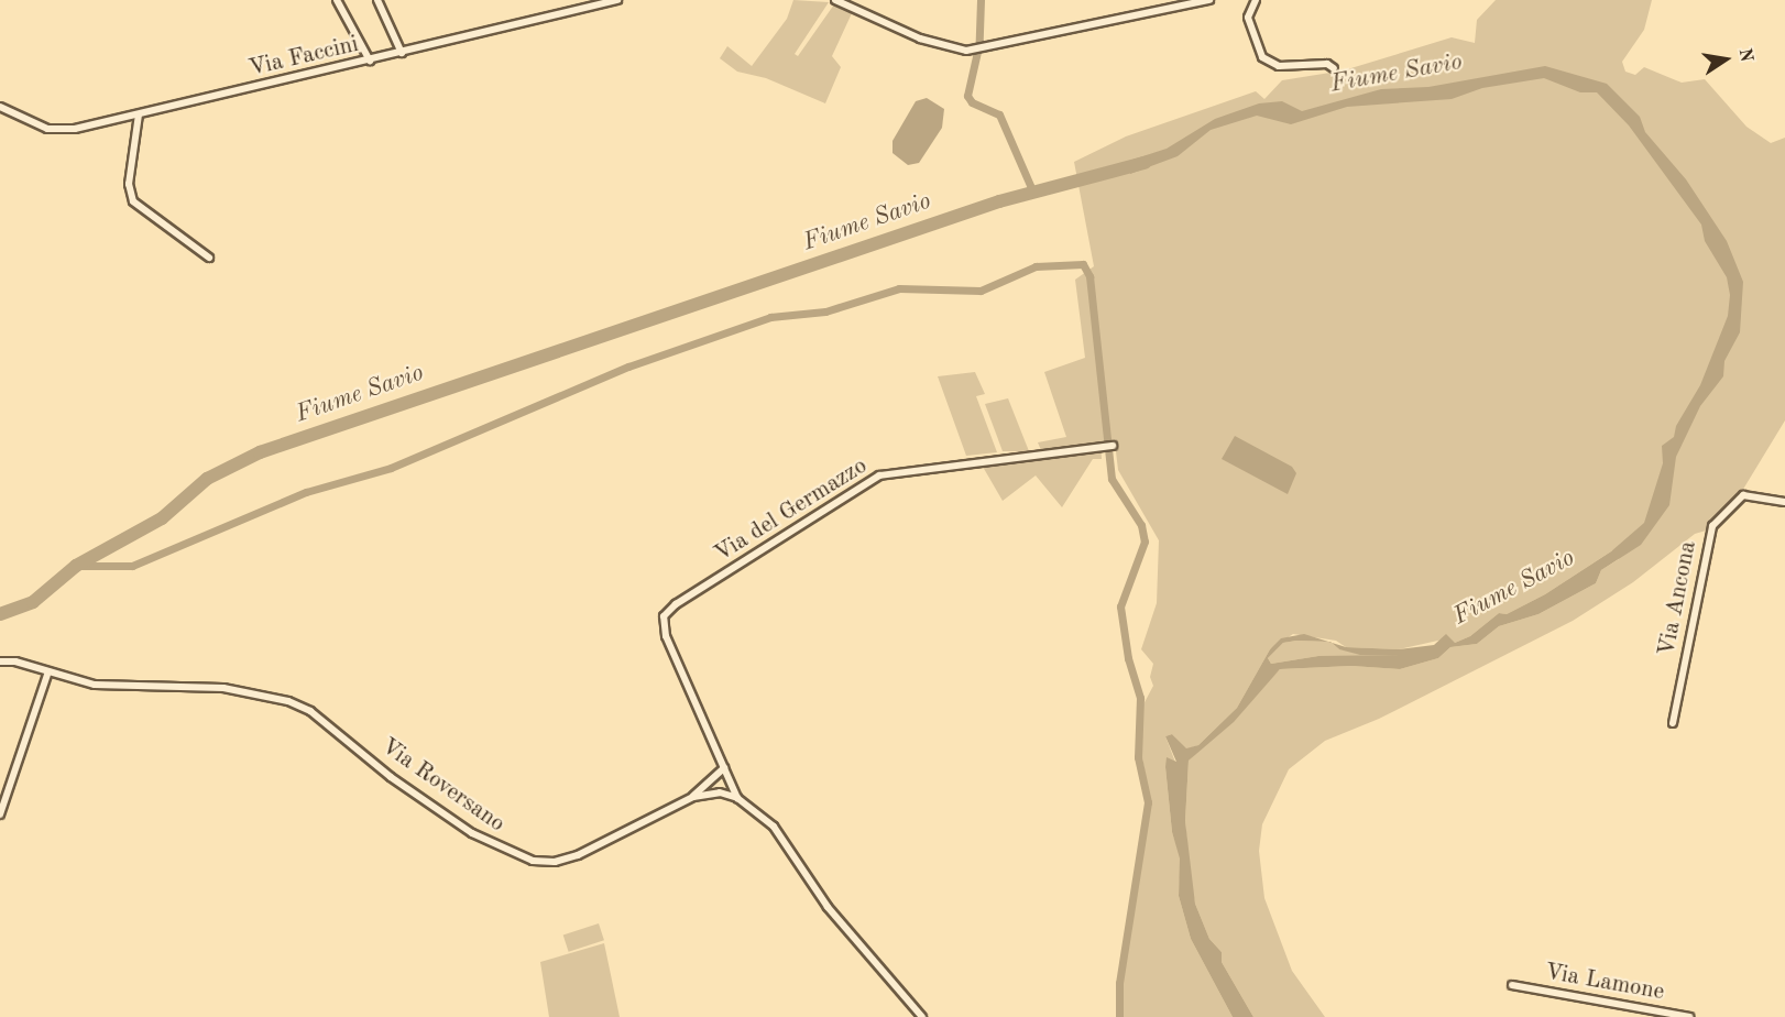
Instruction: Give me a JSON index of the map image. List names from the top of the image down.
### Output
{
  "streets": {
    "street": [
      "Via Faccini",
      "Via del Germazzo",
      "Via Ancona",
      "Via Roversano",
      "Via Lamone"
    ]
  },
  "crossings": [
    ["Via del Germazzo", "Via Roversano"]
  ],
  "water": ["Fiume Savio"],
  "north": "right"
}
